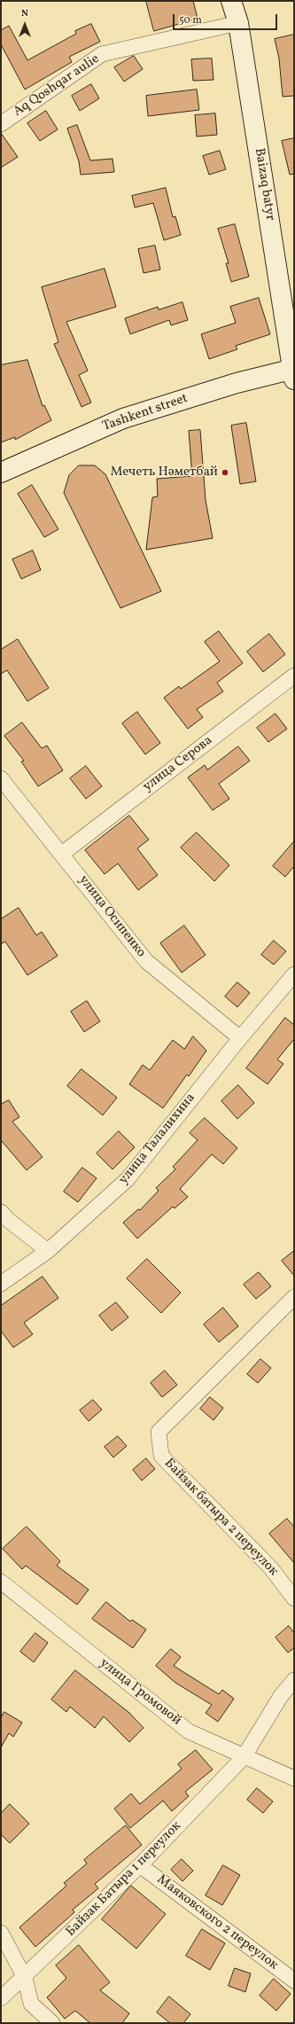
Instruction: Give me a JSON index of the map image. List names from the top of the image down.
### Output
{
  "streets": {
    "street": [
      "Aq Qoshqar aulie",
      "Baizaq batyr",
      "Tashkent street",
      "улица Серова",
      "улица Осипенко",
      "улица Талалихина",
      "Байзак батыра 2 переулок",
      "улица Громовой",
      "Байзак Батыра 1 переулок",
      "Маяковского 2 переулок"
    ]
  },
  "crossings": [
    ["Aq Qoshqar aulie", "Baizaq batyr"],
    ["Baizaq batyr", "Tashkent street"],
    ["улица Серова", "улица Осипенко"],
    ["улица Осипенко", "улица Талалихина"],
    ["улица Громовой", "Байзак Батыра 1 переулок"],
    ["Байзак Батыра 1 переулок", "Маяковского 2 переулок"]
  ],
  "places": ["Мечеть Нәметбай"],
  "scale_bar": "50 m",
  "north": "top"
}
